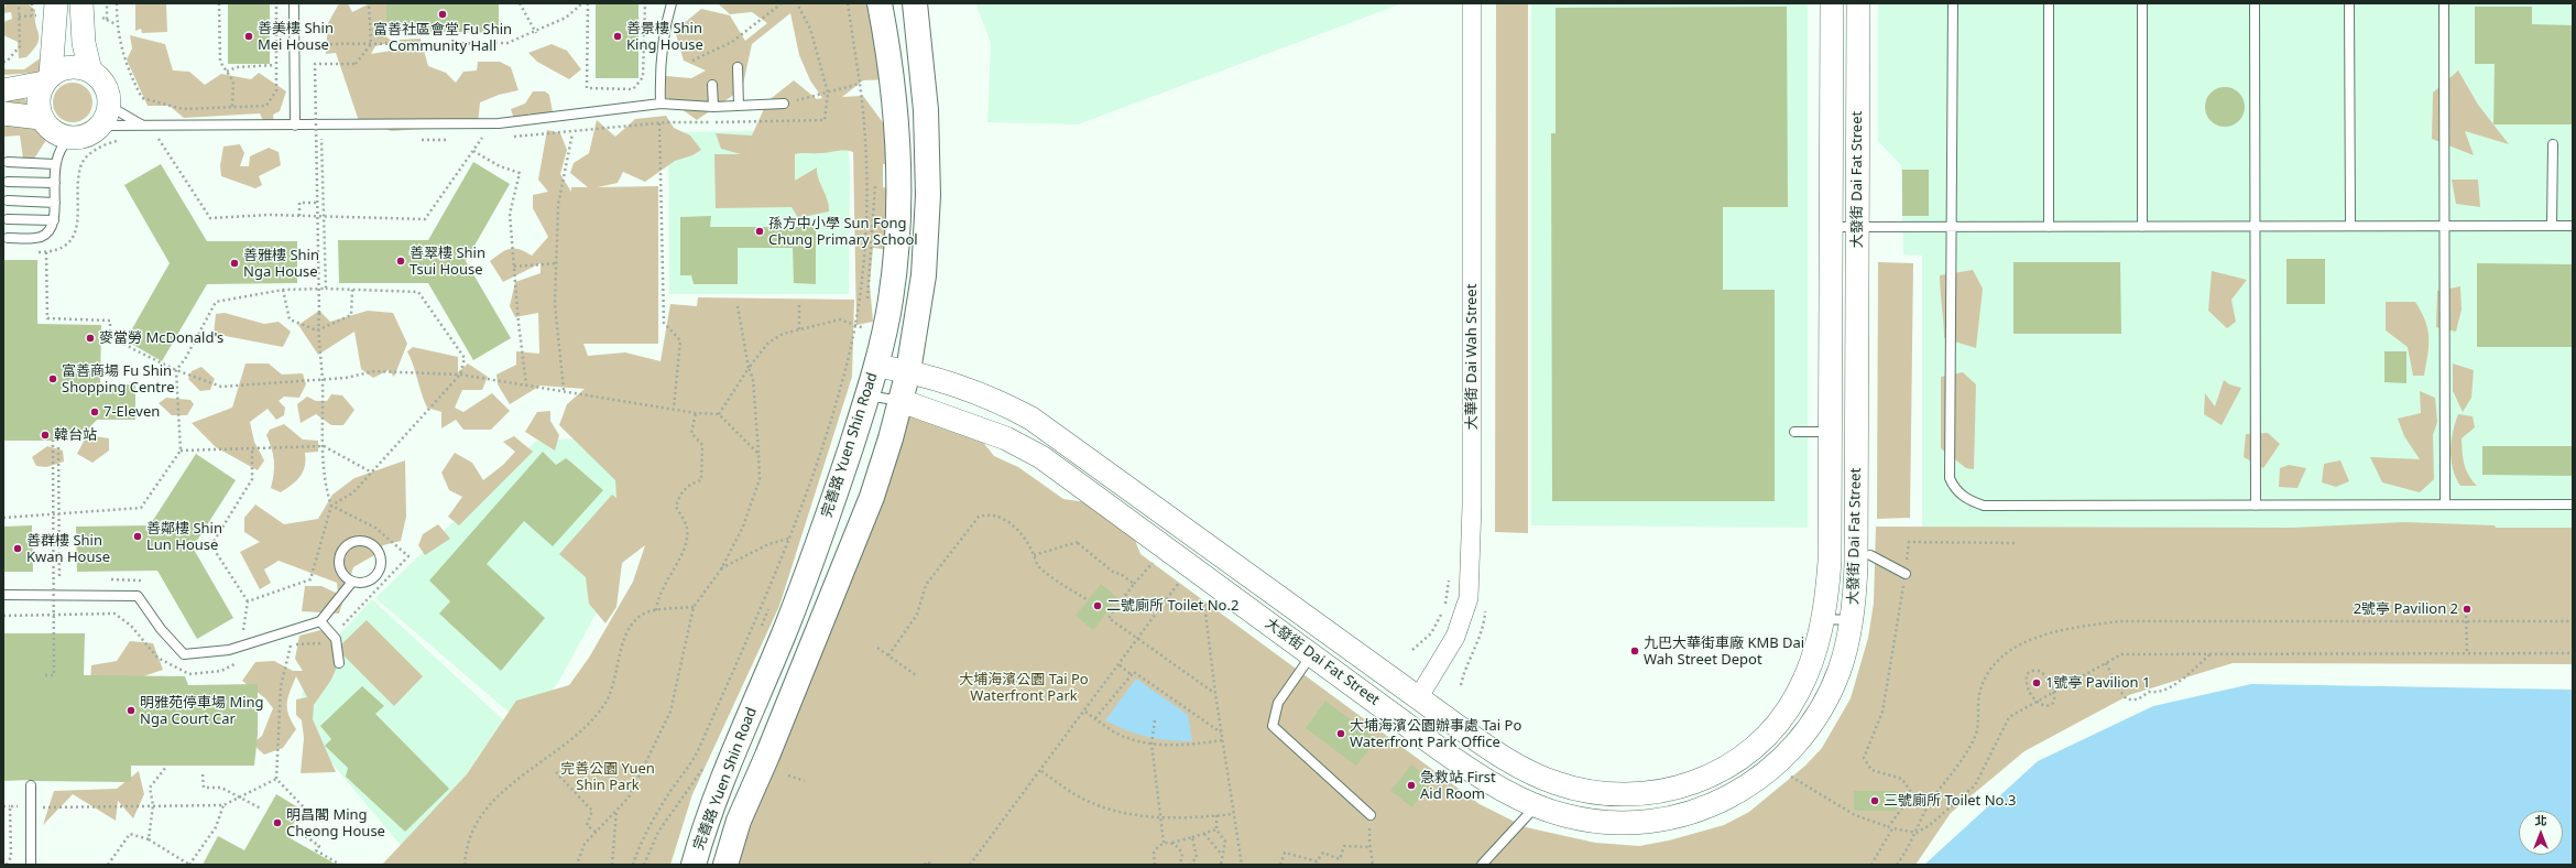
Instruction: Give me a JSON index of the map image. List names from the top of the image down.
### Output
{
  "streets": {
    "main road": ["完善路 Yuen Shin Road"],
    "street": ["大發街 Dai Fat Street", "大華街 Dai Wah Street"]
  },
  "crossings": [
    ["大發街 Dai Fat Street", "大華街 Dai Wah Street"],
    ["大發街 Dai Fat Street", "完善路 Yuen Shin Road"]
  ],
  "parks": ["大埔海濱公園 Tai Po Waterfront Park", "完善公園 Yuen Shin Park"],
  "places": [
    "富善社區會堂 Fu Shin Community Hall",
    "善美樓 Shin Mei House",
    "善景樓 Shin King House",
    "孫方中小學 Sun Fong Chung Primary School",
    "善翠樓 Shin Tsui House",
    "善雅樓 Shin Nga House",
    "麥當勞 McDonald's",
    "富善商場 Fu Shin Shopping Centre",
    "7-Eleven",
    "韓台站",
    "善鄰樓 Shin Lun House",
    "善群樓 Shin Kwan House",
    "二號廁所 Toilet No.2",
    "2號亭 Pavilion 2",
    "九巴大華街車廠 KMB Dai Wah Street Depot",
    "1號亭 Pavilion 1",
    "明雅苑停車場 Ming Nga Court Car",
    "大埔海濱公園辦事處 Tai Po Waterfront Park Office",
    "急救站 First Aid Room",
    "三號廁所 Toilet No.3",
    "明昌閣 Ming Cheong House"
  ],
  "north": "top"
}
